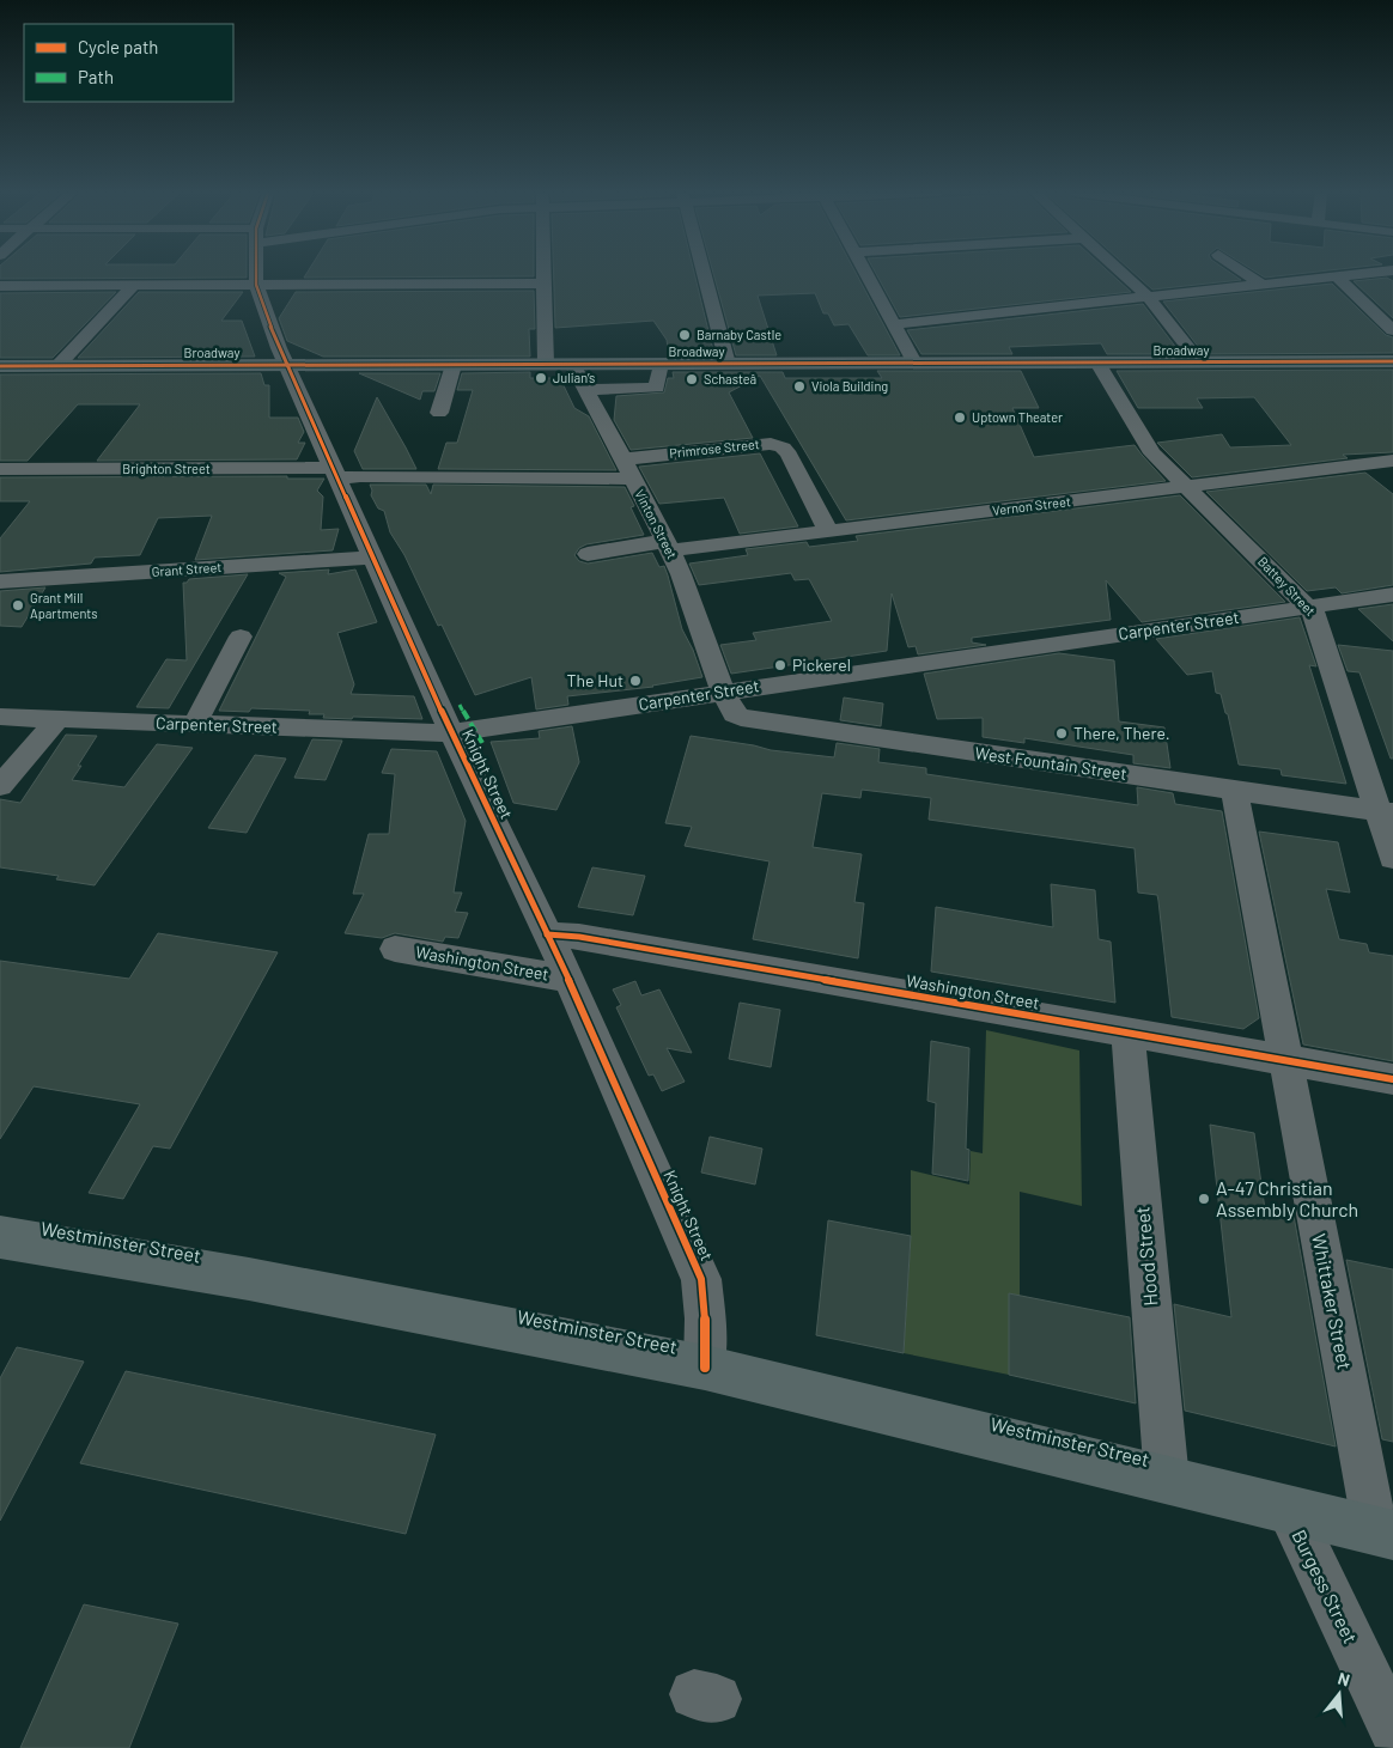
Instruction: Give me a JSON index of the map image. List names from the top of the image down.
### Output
{
  "streets": {
    "main road": ["Broadway", "Westminster Street"],
    "street": [
      "Primrose Street",
      "Brighton Street",
      "Vernon Street",
      "Vinton Street",
      "Grant Street",
      "Battey Street",
      "Carpenter Street",
      "West Fountain Street",
      "Knight Street",
      "Washington Street",
      "Hood Street",
      "Whittaker Street",
      "Burgess Street"
    ]
  },
  "crossings": [
    ["Broadway", "Vinton Street"],
    ["Broadway", "Battey Street"],
    ["Broadway", "Knight Street"],
    ["Primrose Street", "Vernon Street"],
    ["Primrose Street", "Vinton Street"],
    ["Brighton Street", "Vinton Street"],
    ["Brighton Street", "Knight Street"],
    ["Vernon Street", "Vinton Street"],
    ["Vernon Street", "Battey Street"],
    ["Vinton Street", "Carpenter Street"],
    ["Vinton Street", "West Fountain Street"],
    ["Grant Street", "Knight Street"],
    ["Battey Street", "Carpenter Street"],
    ["Battey Street", "West Fountain Street"],
    ["Carpenter Street", "West Fountain Street"],
    ["Carpenter Street", "Knight Street"],
    ["West Fountain Street", "Whittaker Street"],
    ["Knight Street", "Washington Street"],
    ["Knight Street", "Westminster Street"],
    ["Washington Street", "Hood Street"],
    ["Washington Street", "Whittaker Street"],
    ["Westminster Street", "Hood Street"],
    ["Westminster Street", "Whittaker Street"],
    ["Westminster Street", "Burgess Street"]
  ],
  "places": [
    "Barnaby Castle",
    "Julian’s",
    "Schasteâ",
    "Viola Building",
    "Uptown Theater",
    "Grant Mill Apartments",
    "Pickerel",
    "The Hut",
    "There, There.",
    "A-47 Christian Assembly Church"
  ],
  "legend": ["Cycle path", "Path"],
  "north": "top"
}
